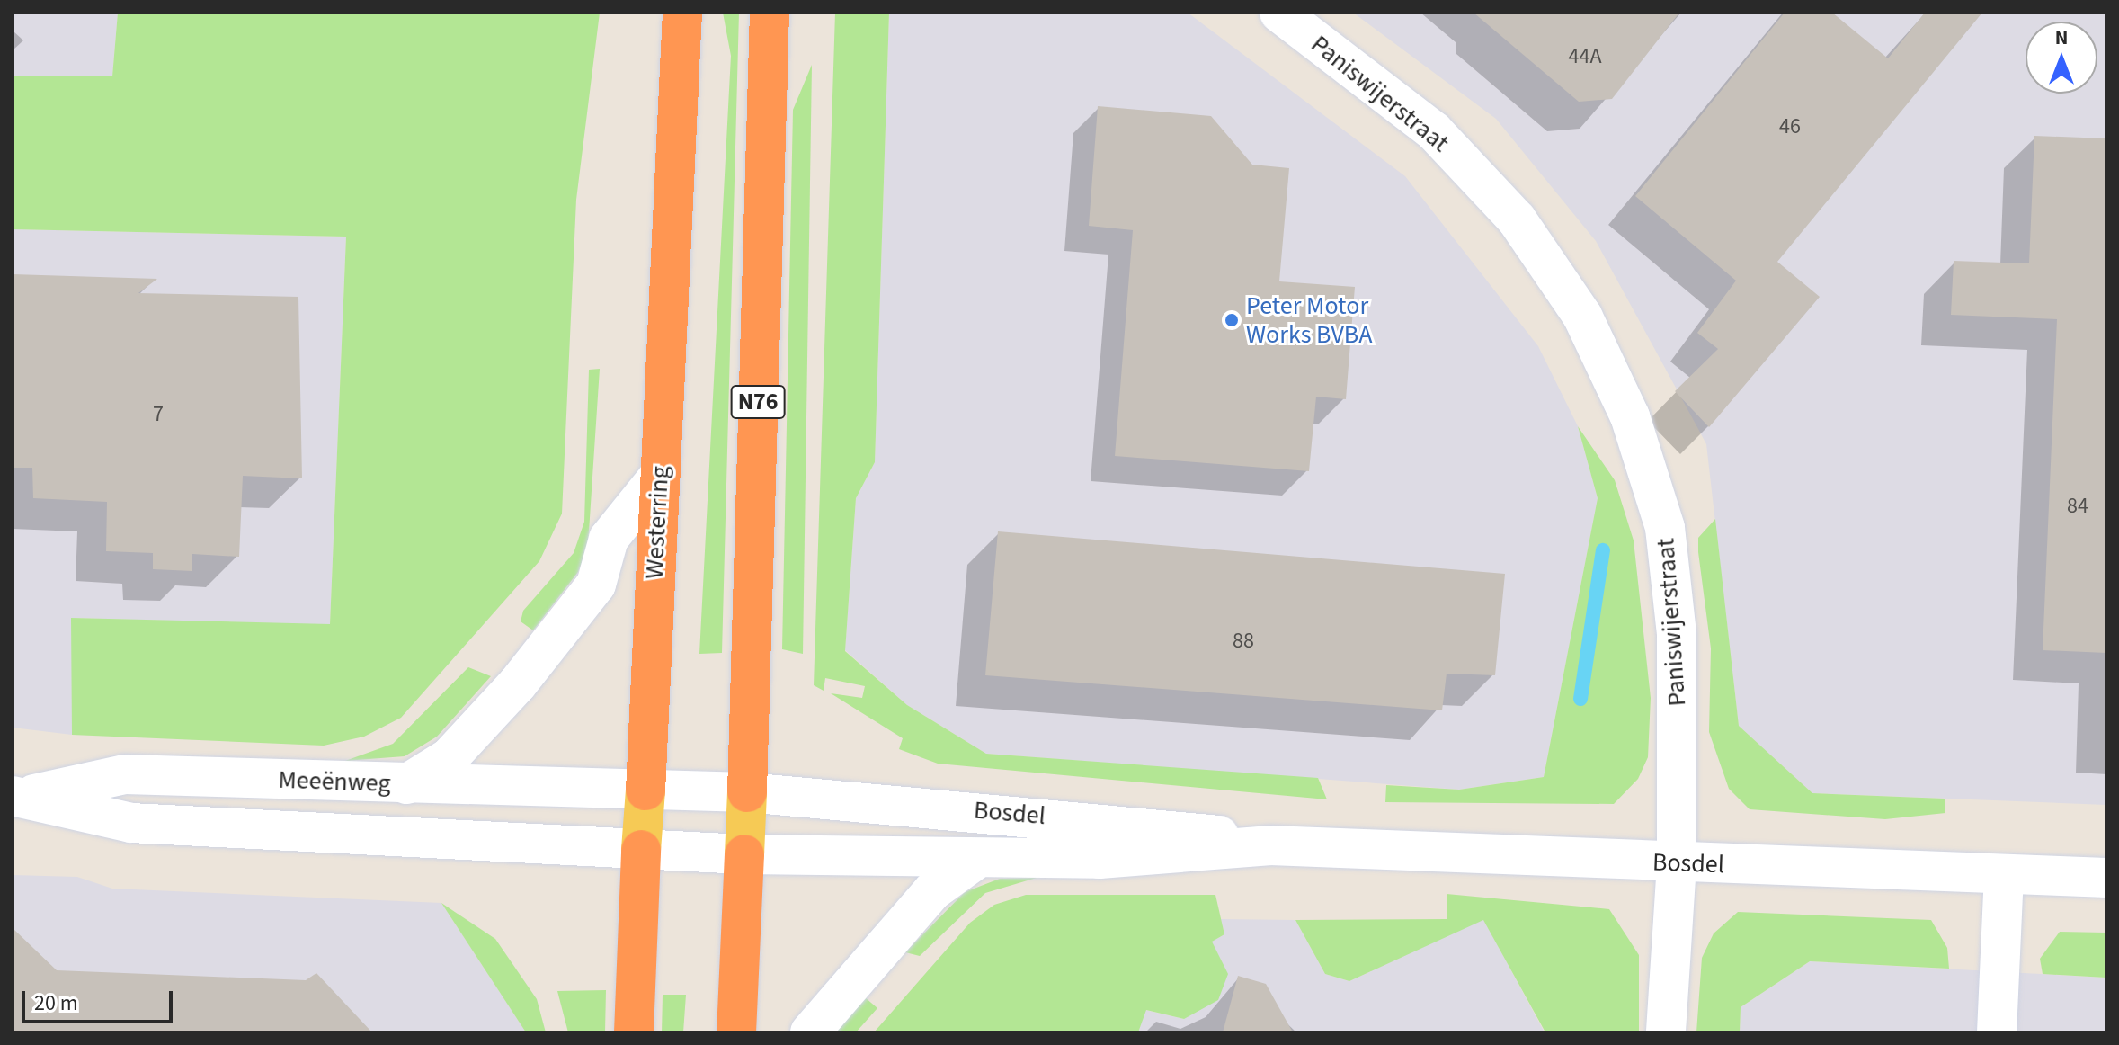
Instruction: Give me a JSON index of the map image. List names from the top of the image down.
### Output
{
  "streets": {
    "highway": ["N76", "Westerring"],
    "street": ["Paniswijerstraat", "Meeënweg", "Bosdel"]
  },
  "crossings": [
    ["Paniswijerstraat", "Bosdel"],
    ["N76", "Meeënweg"],
    ["N76", "Bosdel"],
    ["Westerring", "Meeënweg"],
    ["Meeënweg", "Bosdel"]
  ],
  "places": ["Peter Motor Works BVBA"],
  "house_numbers": [
    "44A",
    "46",
    "7",
    "84",
    "88"
  ],
  "scale_bar": "20 m",
  "north": "top"
}
